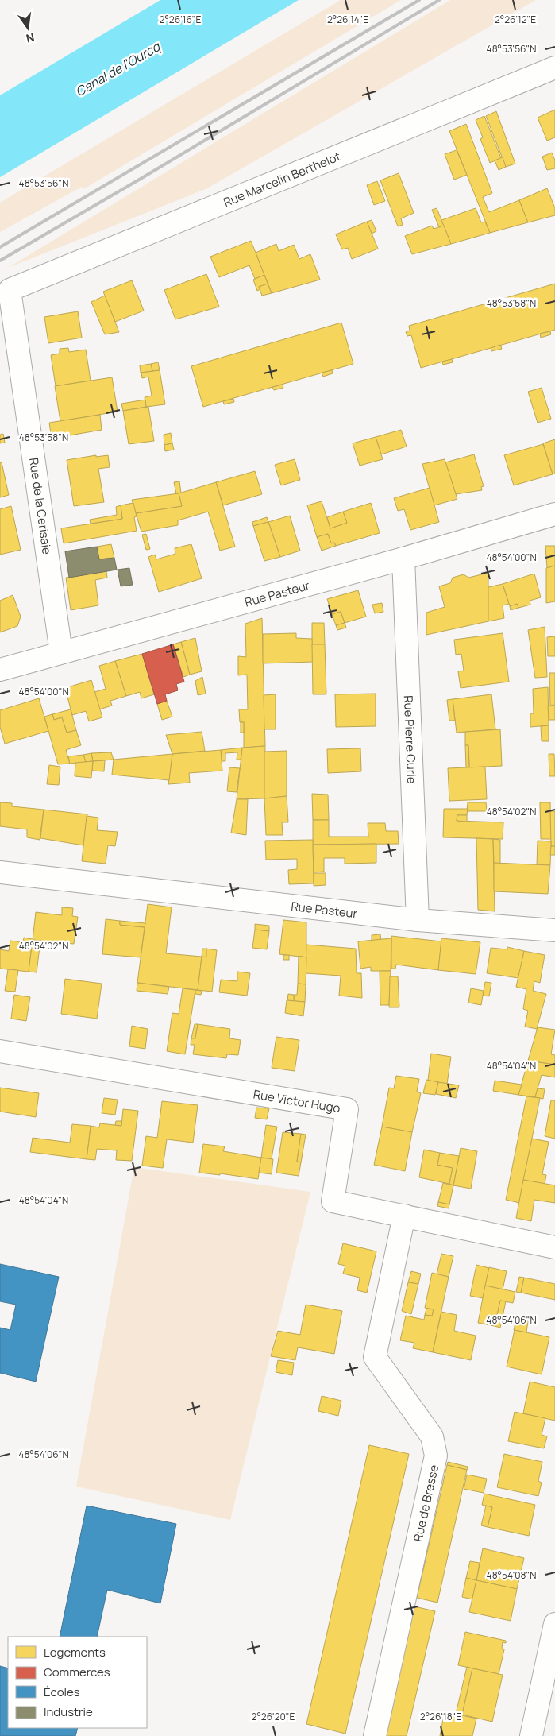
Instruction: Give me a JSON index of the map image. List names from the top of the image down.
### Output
{
  "streets": {
    "street": [
      "Rue Marcelin Berthelot",
      "Rue de la Cerisaie",
      "Rue Pasteur",
      "Rue Pierre Curie",
      "Rue Victor Hugo",
      "Rue de Bresse"
    ]
  },
  "crossings": [
    ["Rue Marcelin Berthelot", "Rue de la Cerisaie"],
    ["Rue de la Cerisaie", "Rue Pasteur"],
    ["Rue Pasteur", "Rue Pierre Curie"],
    ["Rue Victor Hugo", "Rue de Bresse"]
  ],
  "water": ["Canal de l'Ourcq"],
  "legend": [
    "Logements",
    "Commerces",
    "Écoles",
    "Industrie"
  ],
  "north": "bottom",
  "coordinates": [
    "2°26'12\"E",
    "2°26'16\"E",
    "2°26'14\"E",
    "48°53'56\"N",
    "48°53'58\"N",
    "48°54'00\"N",
    "48°54'02\"N",
    "48°54'04\"N",
    "48°54'06\"N",
    "48°54'08\"N",
    "2°26'20\"E",
    "2°26'18\"E"
  ]
}
